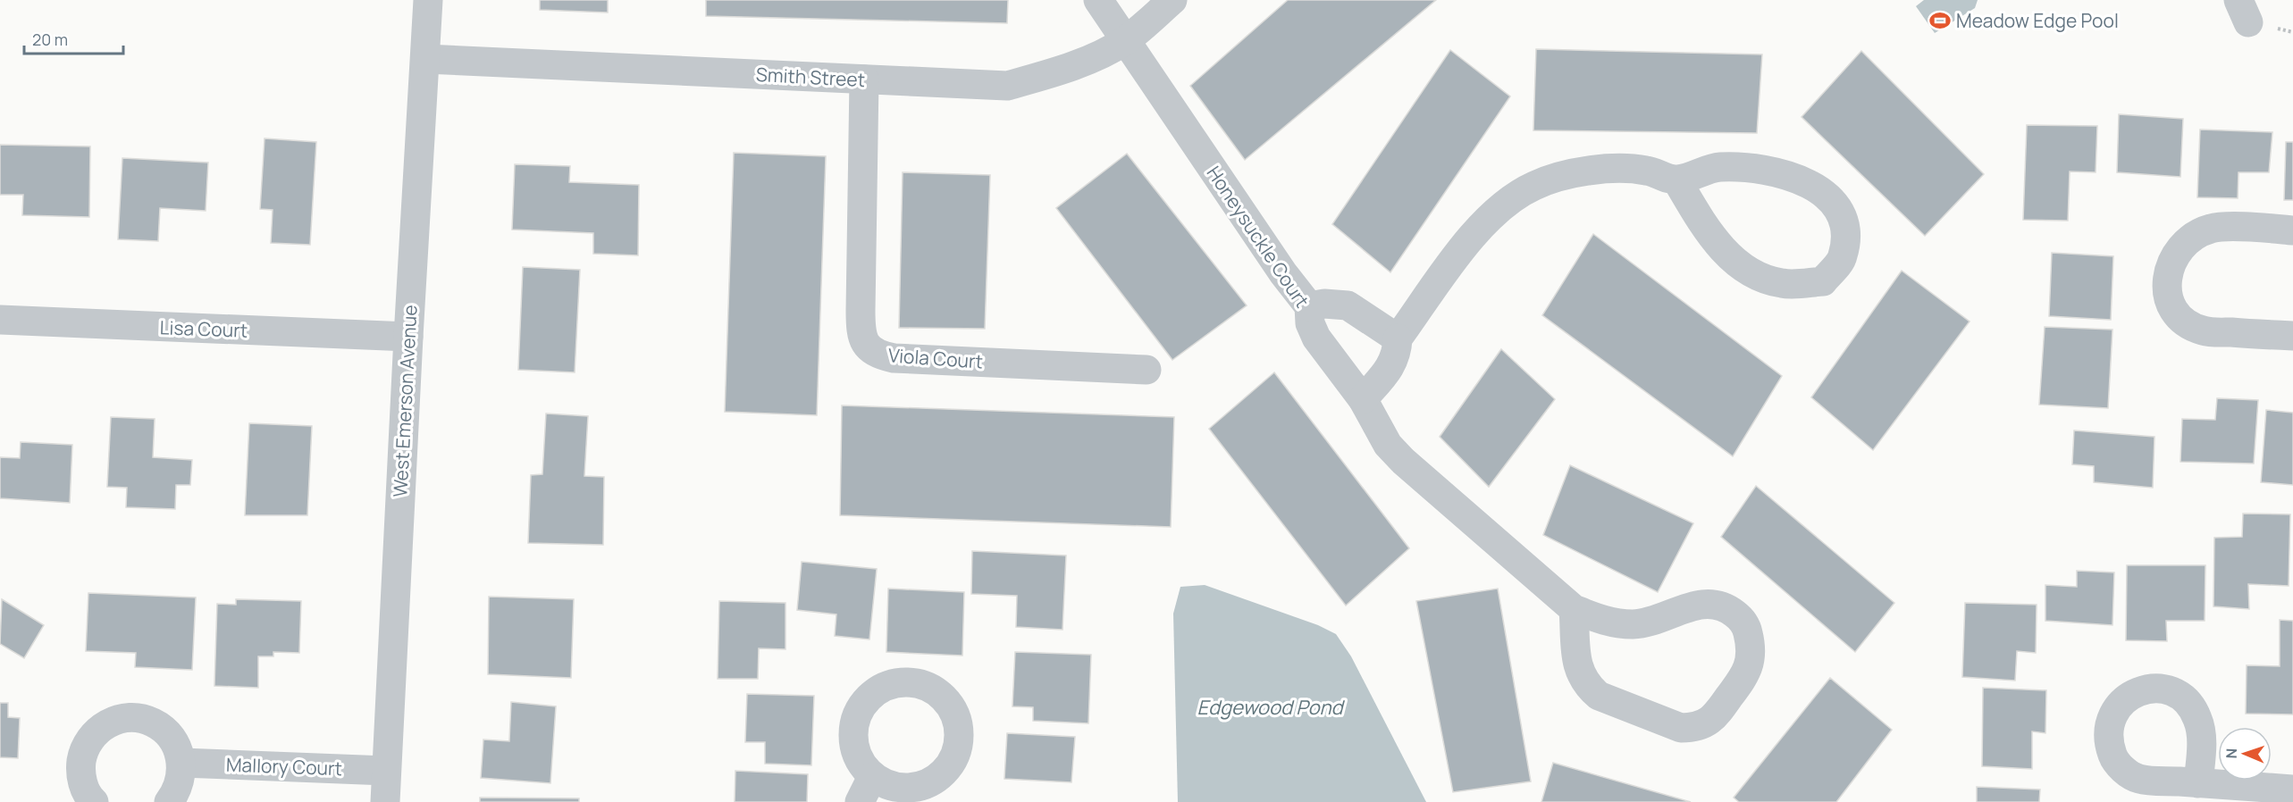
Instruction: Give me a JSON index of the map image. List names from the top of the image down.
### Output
{
  "streets": {
    "street": [
      "Smith Street",
      "Honeysuckle Court",
      "Lisa Court",
      "Viola Court",
      "West Emerson Avenue",
      "Mallory Court"
    ]
  },
  "crossings": [
    ["Smith Street", "Honeysuckle Court"],
    ["Smith Street", "Viola Court"],
    ["Smith Street", "West Emerson Avenue"],
    ["Lisa Court", "West Emerson Avenue"],
    ["West Emerson Avenue", "Mallory Court"]
  ],
  "water": ["Edgewood Pond"],
  "places": {
    "sports": ["Meadow Edge Pool"]
  },
  "scale_bar": "20 m",
  "north": "left"
}
